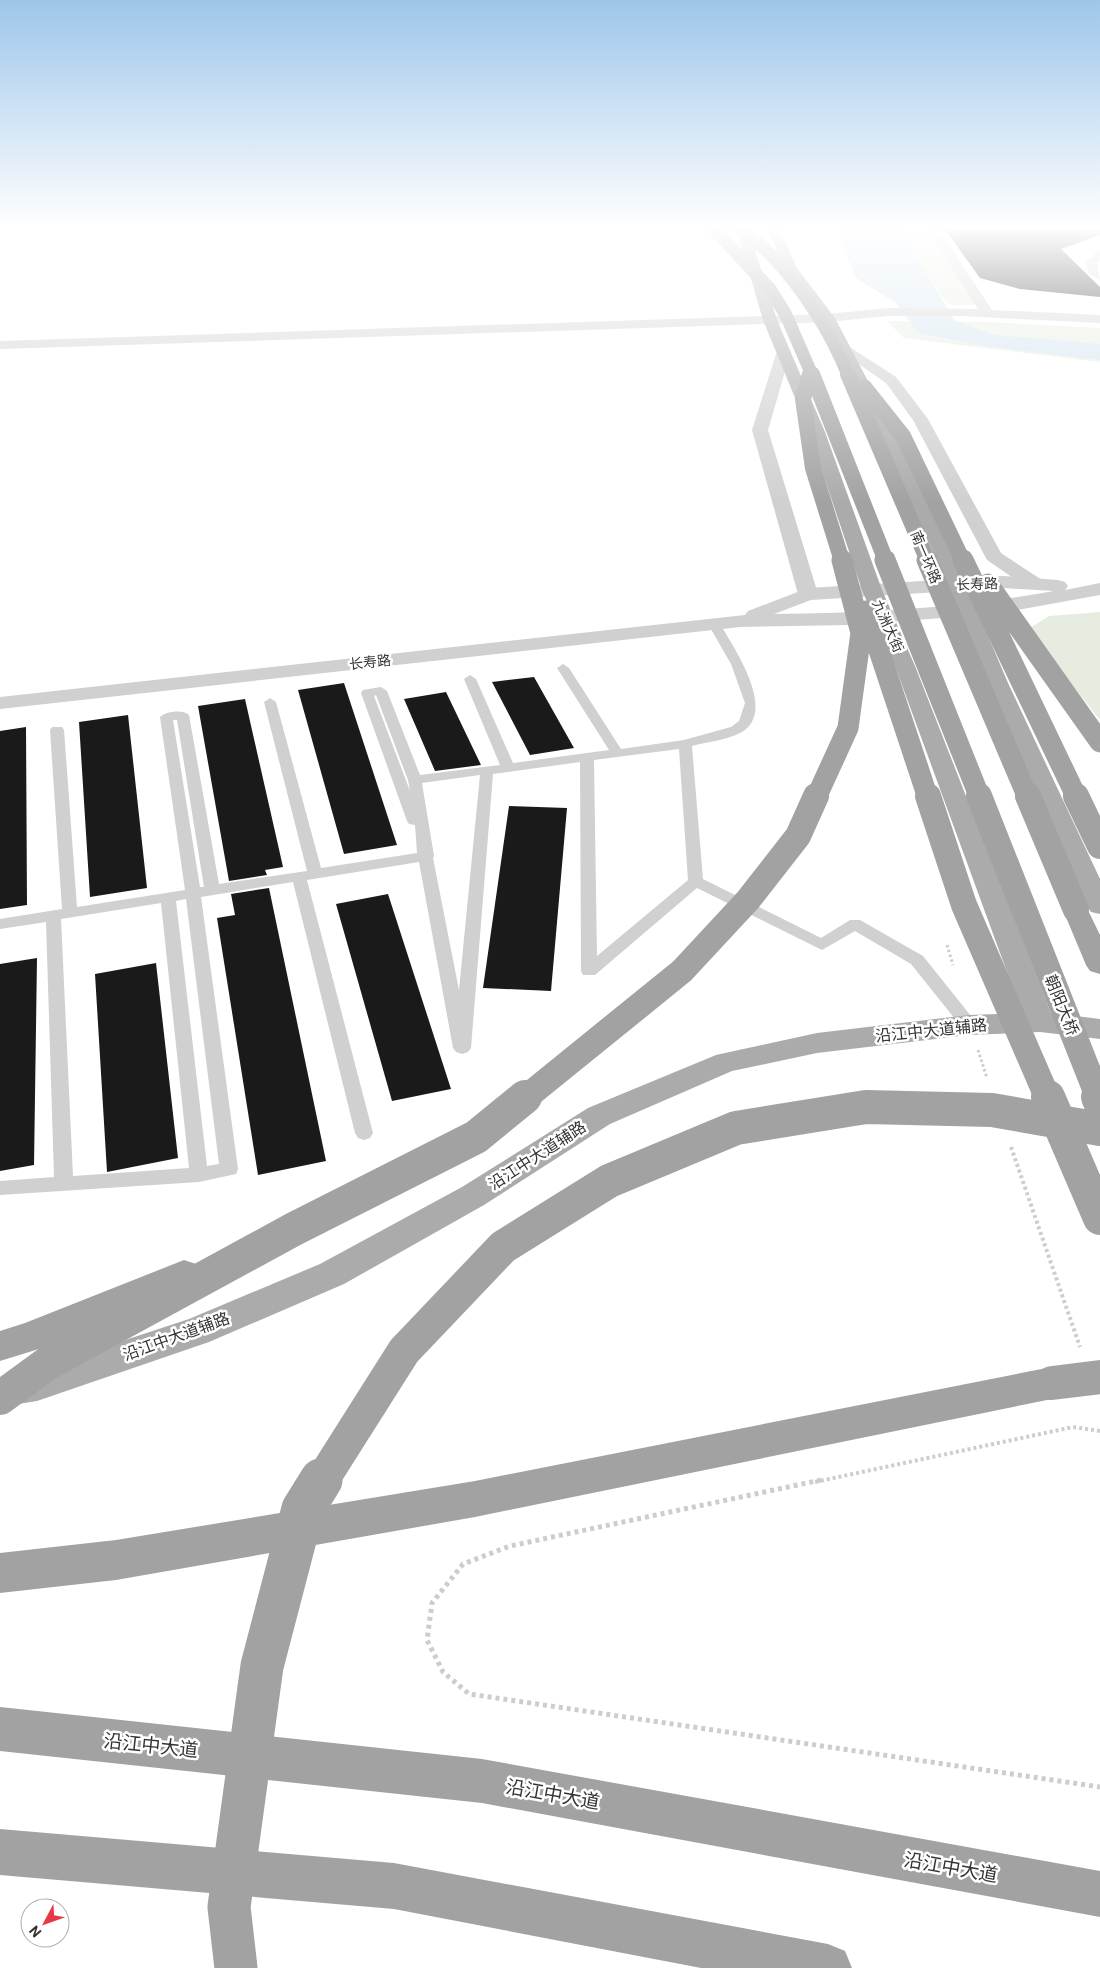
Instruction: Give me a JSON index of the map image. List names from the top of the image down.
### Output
{
  "streets": {
    "highway": ["南一环路", "朝阳大桥", "沿江中大道"],
    "main road": ["九洲大街", "沿江中大道辅路"],
    "street": ["长寿路"]
  },
  "crossings": [
    ["长寿路", "九洲大街"],
    ["九洲大街", "沿江中大道辅路"]
  ],
  "north": "bottom left"
}
